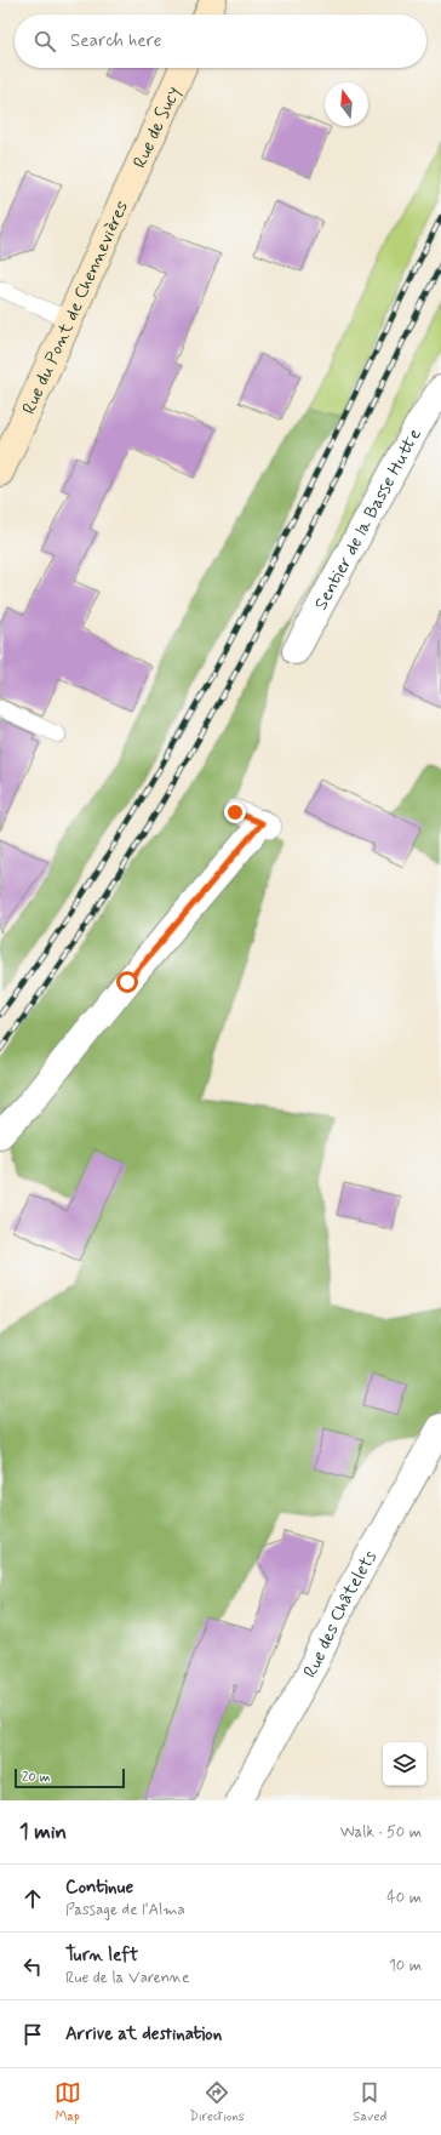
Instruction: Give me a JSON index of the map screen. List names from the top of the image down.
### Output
{
  "streets": {
    "main road": ["Rue de Sucy", "Rue du Pont de Chennevières"],
    "street": ["Sentier de la Basse Hutte", "Rue des Châtelets"]
  },
  "crossings": [
    ["Rue de Sucy", "Rue du Pont de Chennevières"]
  ],
  "scale_bar": "20 m",
  "north": "top",
  "page": {
    "search": "Search here",
    "scale": "20 m",
    "heading": ["1 min", "Walk · 50 m"],
    "list": [
      ["Continue", "Passage de l'Alma", "40 m"],
      ["Turn left", "Rue de la Varenne", "10 m"],
      "Arrive at destination"
    ],
    "nav": ["Map", "Directions", "Saved"]
  }
}
